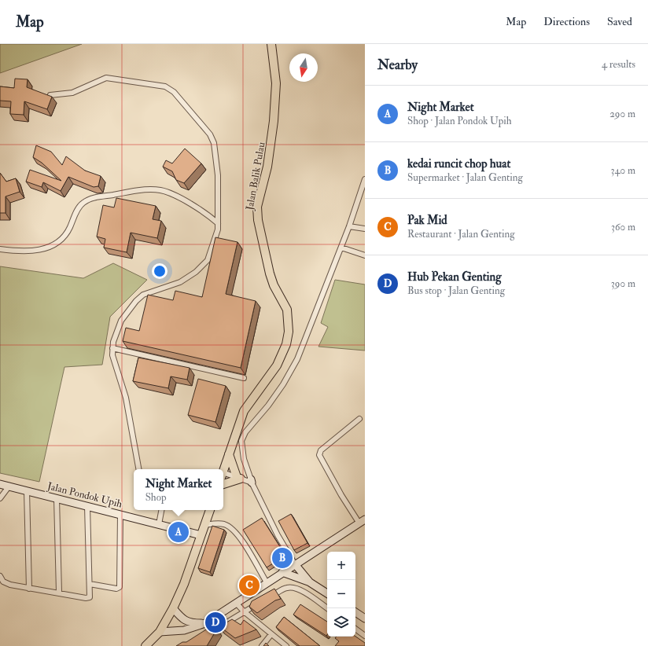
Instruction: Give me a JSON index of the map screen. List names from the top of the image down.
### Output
{
  "streets": {
    "main road": ["Jalan Balik Pulau", "Jalan Pondok Upih"]
  },
  "north": "bottom",
  "page": {
    "header": "Map",
    "nav": ["Map", "Directions", "Saved"],
    "heading": ["Nearby", "4 results"],
    "list": [
      {
        "mark": "A",
        "name": "Night Market",
        "note": "Shop · Jalan Pondok Upih",
        "value": "290 m"
      },
      {
        "mark": "B",
        "name": "kedai runcit chop huat",
        "note": "Supermarket · Jalan Genting",
        "value": "340 m"
      },
      {
        "mark": "C",
        "name": "Pak Mid",
        "note": "Restaurant · Jalan Genting",
        "value": "360 m"
      },
      {
        "mark": "D",
        "name": "Hub Pekan Genting",
        "note": "Bus stop · Jalan Genting",
        "value": "390 m"
      }
    ],
    "popup": ["Night Market", "Shop"],
    "pins": [
      "A",
      "B",
      "C",
      "D"
    ],
    "map_buttons": ["+", "−"]
  }
}
